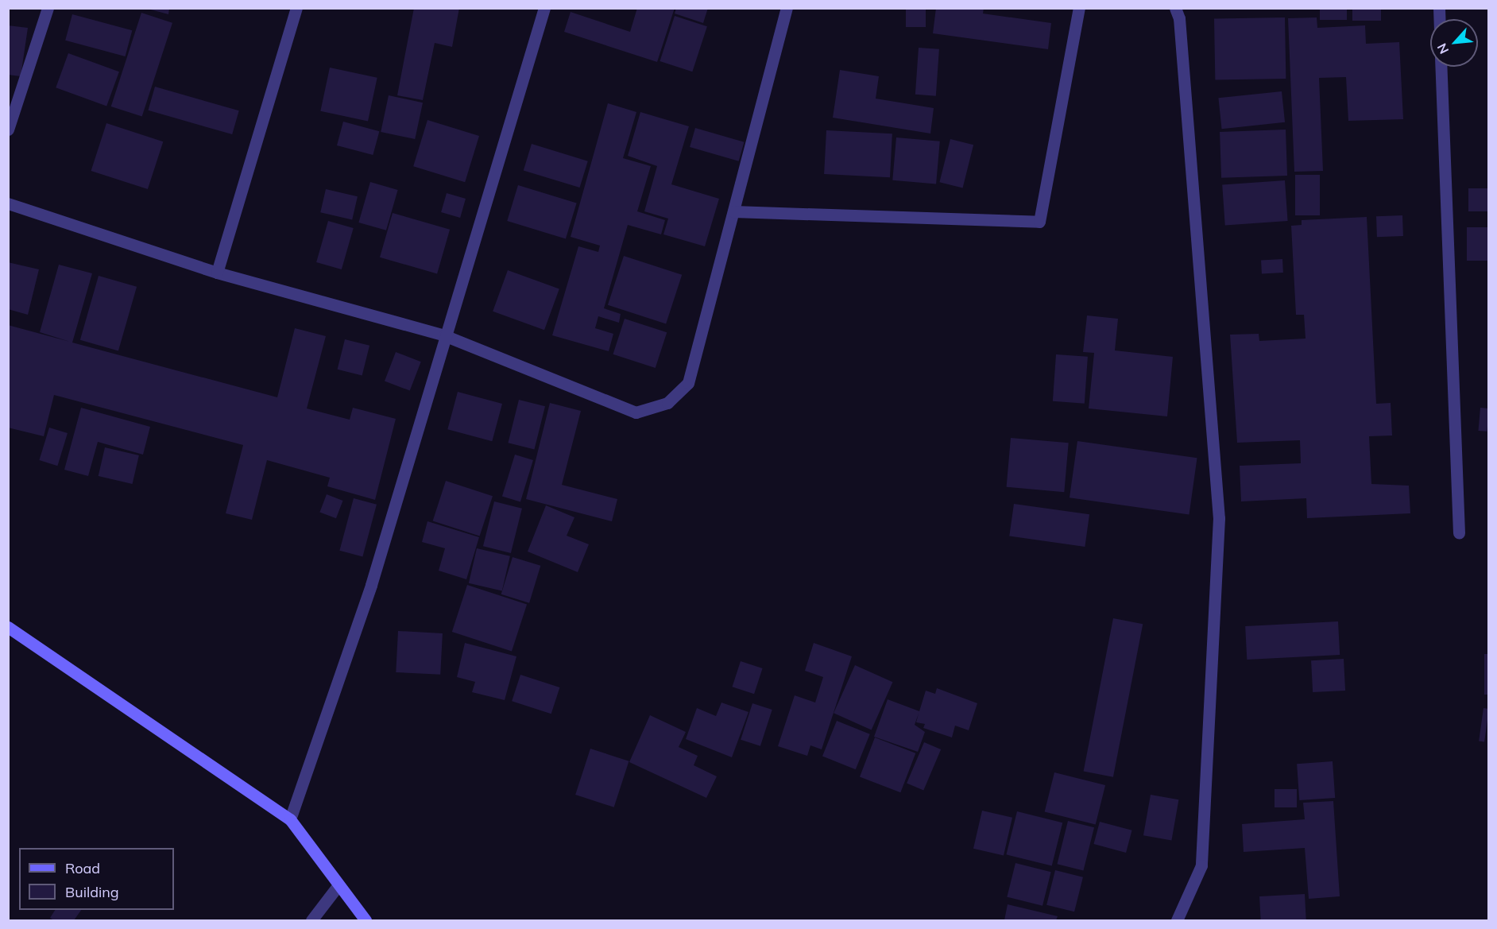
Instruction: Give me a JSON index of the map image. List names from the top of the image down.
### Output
{
  "legend": ["Road", "Building"],
  "north": "bottom left"
}
